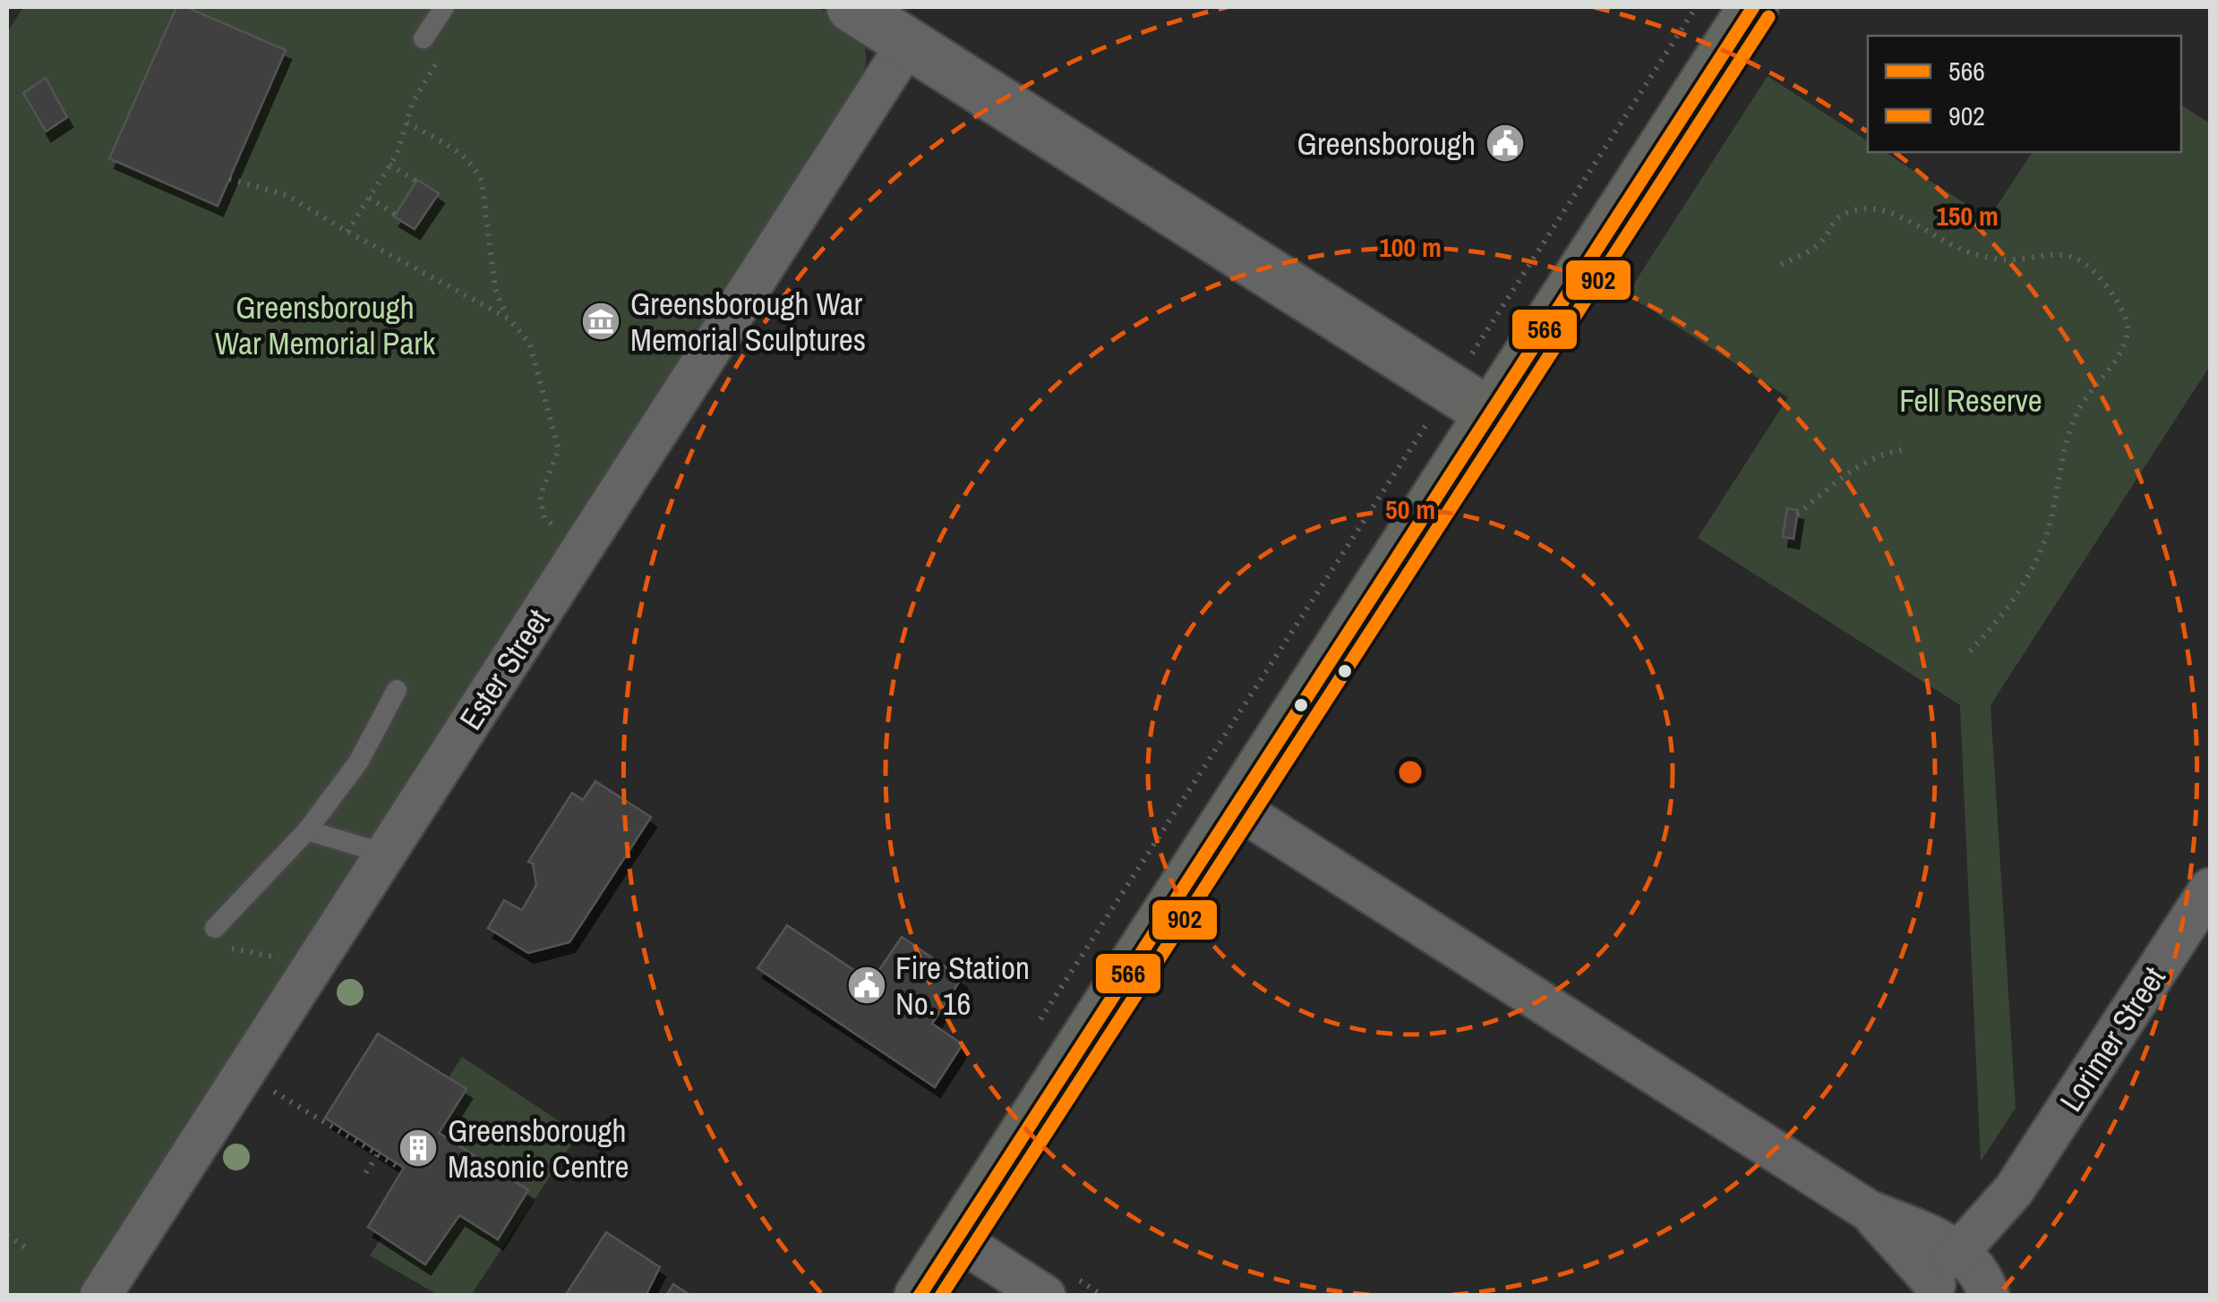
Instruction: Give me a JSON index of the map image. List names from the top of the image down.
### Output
{
  "streets": {
    "street": ["Ester Street", "Lorimer Street"]
  },
  "parks": ["Greensborough War Memorial Park", "Fell Reserve"],
  "places": {
    "public building": ["Greensborough", "Fire Station No. 16"],
    "museum": ["Greensborough War Memorial Sculptures"],
    "building": ["Greensborough Masonic Centre"]
  },
  "lines": ["transit line 566", "transit line 902"],
  "legend": ["566", "902"],
  "rings": ["150 m", "100 m", "50 m"]
}
